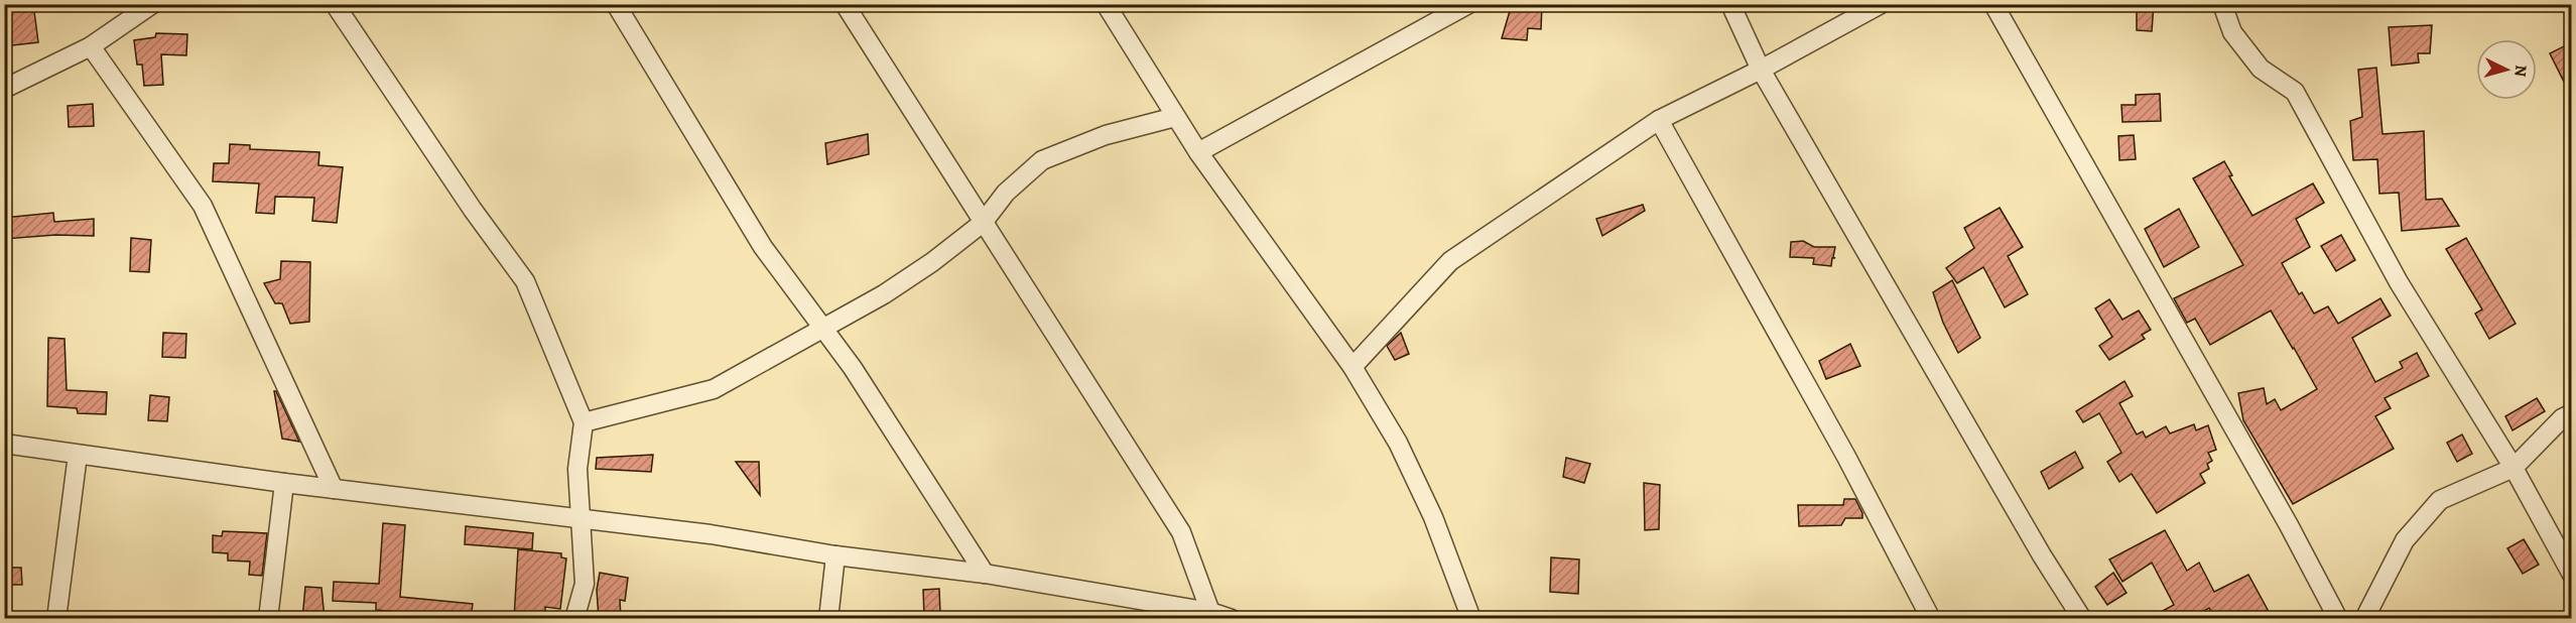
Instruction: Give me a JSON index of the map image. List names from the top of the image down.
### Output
{
  "north": "right"
}
